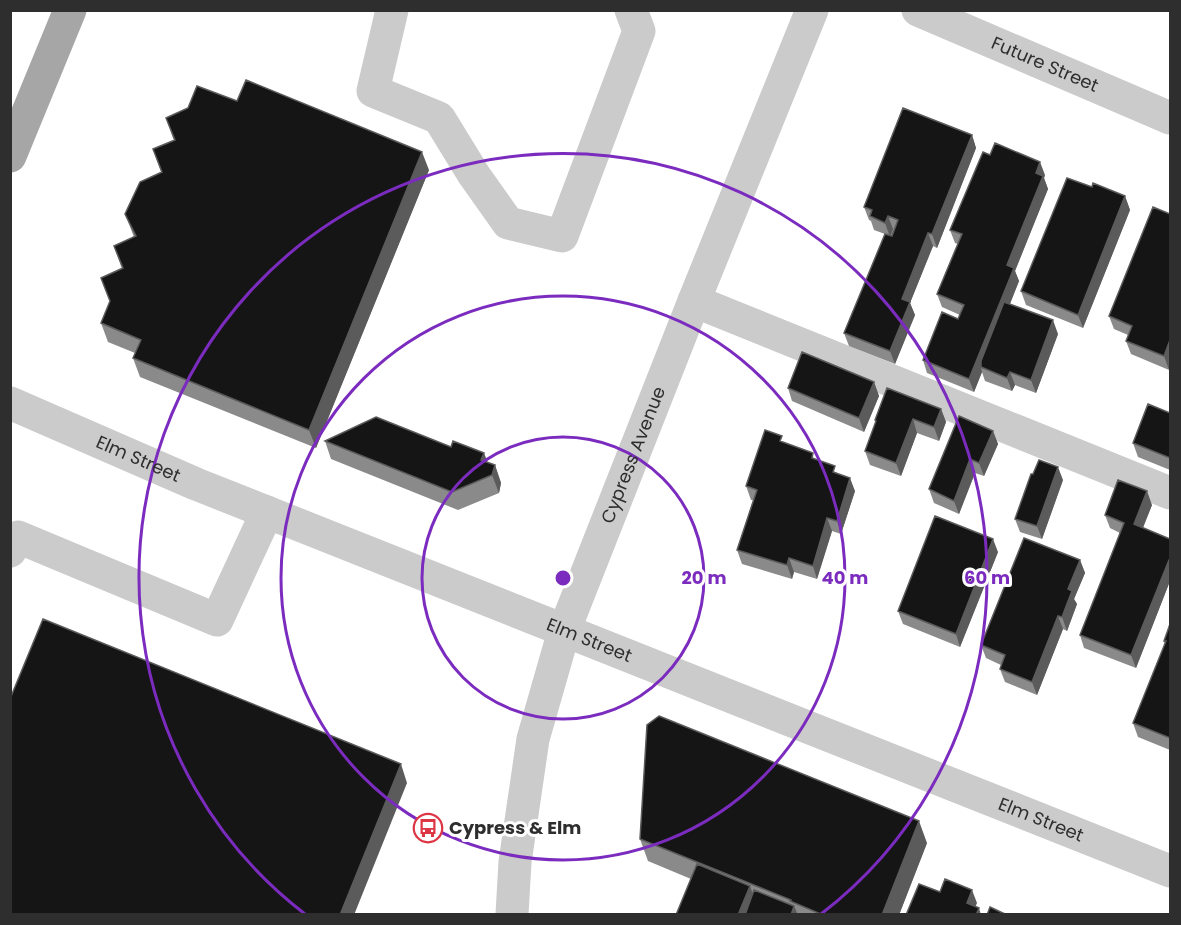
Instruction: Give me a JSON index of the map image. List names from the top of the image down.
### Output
{
  "streets": {
    "street": ["Future Street", "Cypress Avenue", "Elm Street"]
  },
  "crossings": [
    ["Cypress Avenue", "Elm Street"]
  ],
  "places": {
    "bus stop": ["Cypress & Elm"]
  },
  "rings": ["20 m", "40 m", "60 m"]
}
